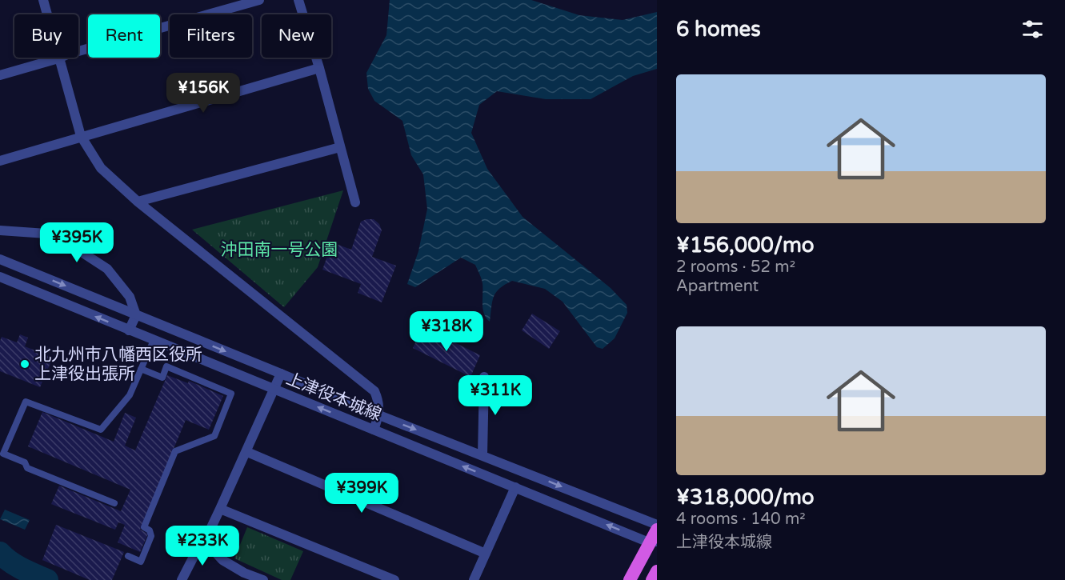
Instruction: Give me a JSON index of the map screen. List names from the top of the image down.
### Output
{
  "streets": {
    "street": ["上津役本城線"]
  },
  "parks": ["沖田南一号公園"],
  "places": ["北九州市八幡西区役所 上津役出張所"],
  "page": {
    "heading": "6 homes",
    "chip": [
      "Buy",
      "Rent",
      "Filters",
      "New"
    ],
    "list": [
      {
        "name": "¥156,000/mo",
        "note": "2 rooms · 52 m² · Apartment"
      },
      {
        "name": "¥318,000/mo",
        "note": "4 rooms · 140 m² · 上津役本城線"
      }
    ],
    "price": [
      "¥156K",
      "¥395K",
      "¥318K",
      "¥311K",
      "¥399K",
      "¥233K"
    ]
  }
}
